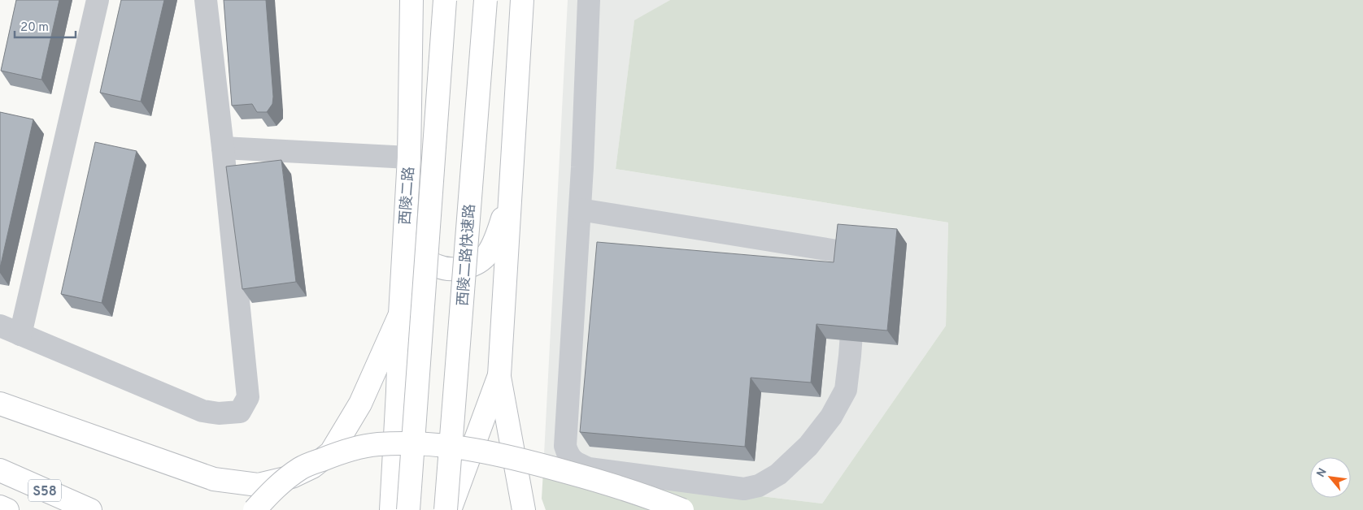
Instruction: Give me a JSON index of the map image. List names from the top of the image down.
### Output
{
  "streets": {
    "main road": ["西陵二路", "西陵二路快速路", "S58"]
  },
  "scale_bar": "20 m",
  "north": "top left"
}
